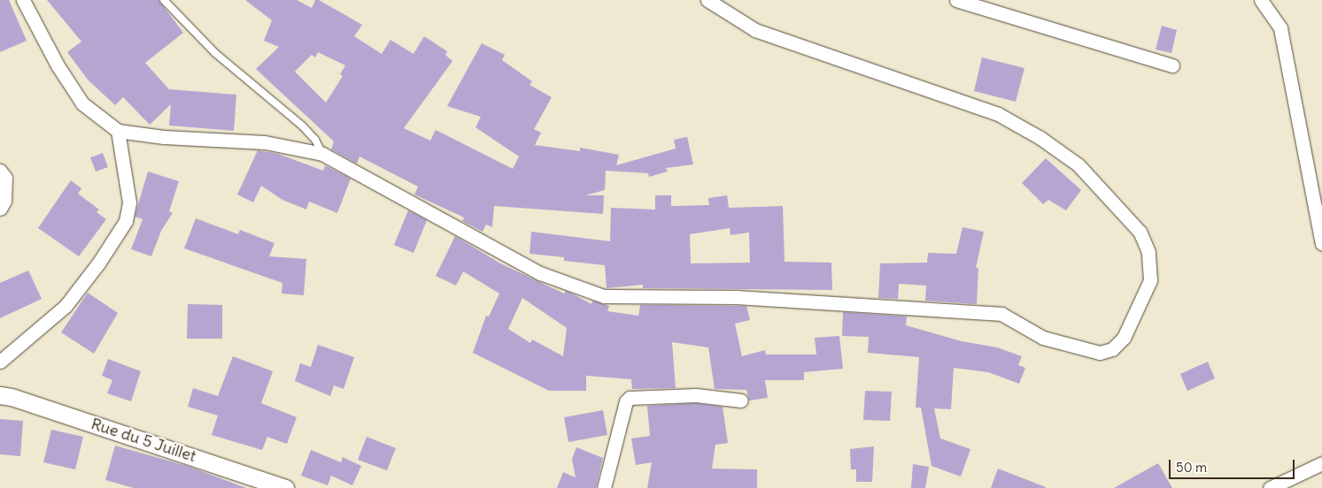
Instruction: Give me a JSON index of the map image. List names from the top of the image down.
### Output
{
  "streets": {
    "street": ["Rue du 5 Juillet"]
  },
  "scale_bar": "50 m"
}
